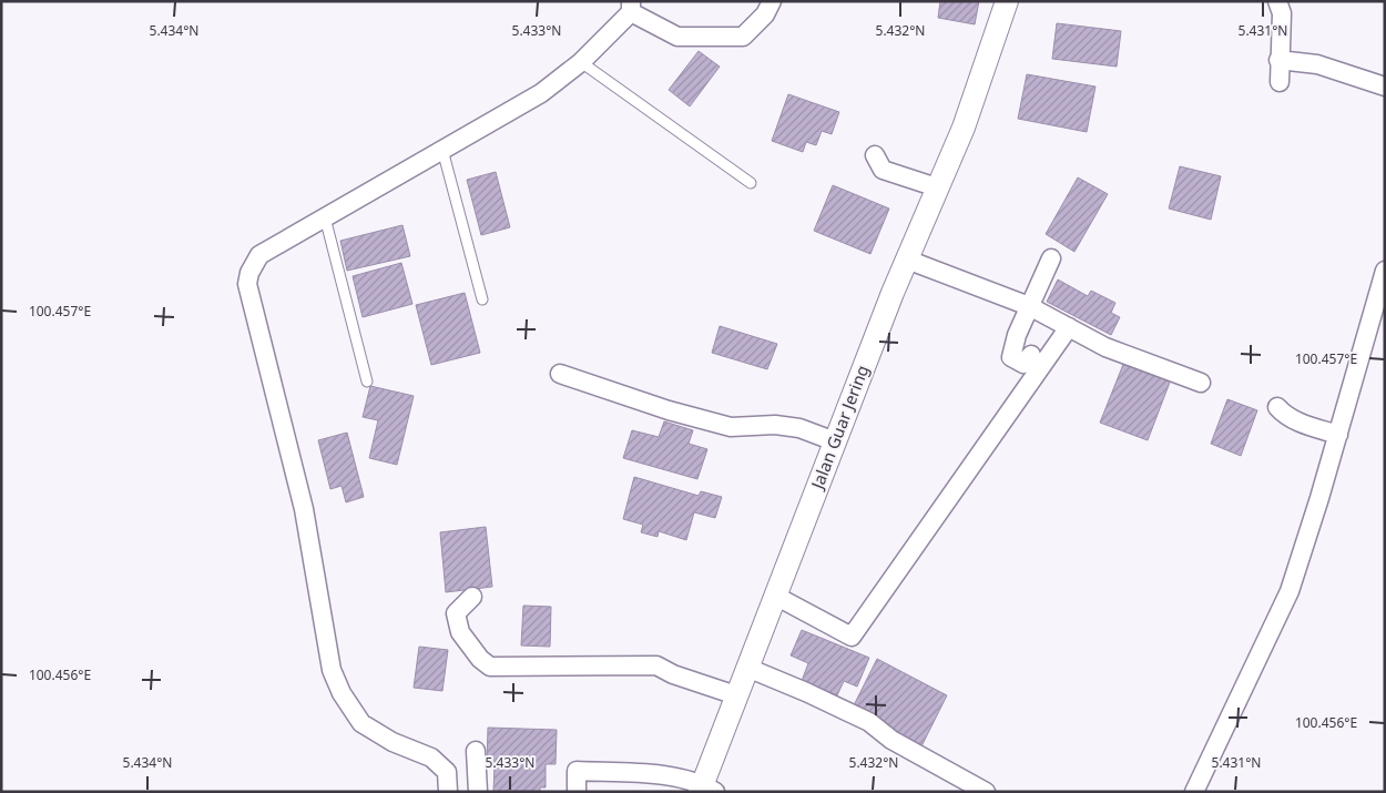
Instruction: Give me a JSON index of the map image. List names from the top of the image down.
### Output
{
  "streets": {
    "street": ["Jalan Guar Jering"]
  },
  "coordinates": [
    "5.434°N",
    "5.433°N",
    "5.432°N",
    "5.431°N",
    "100.457°E",
    "100.456°E"
  ]
}
